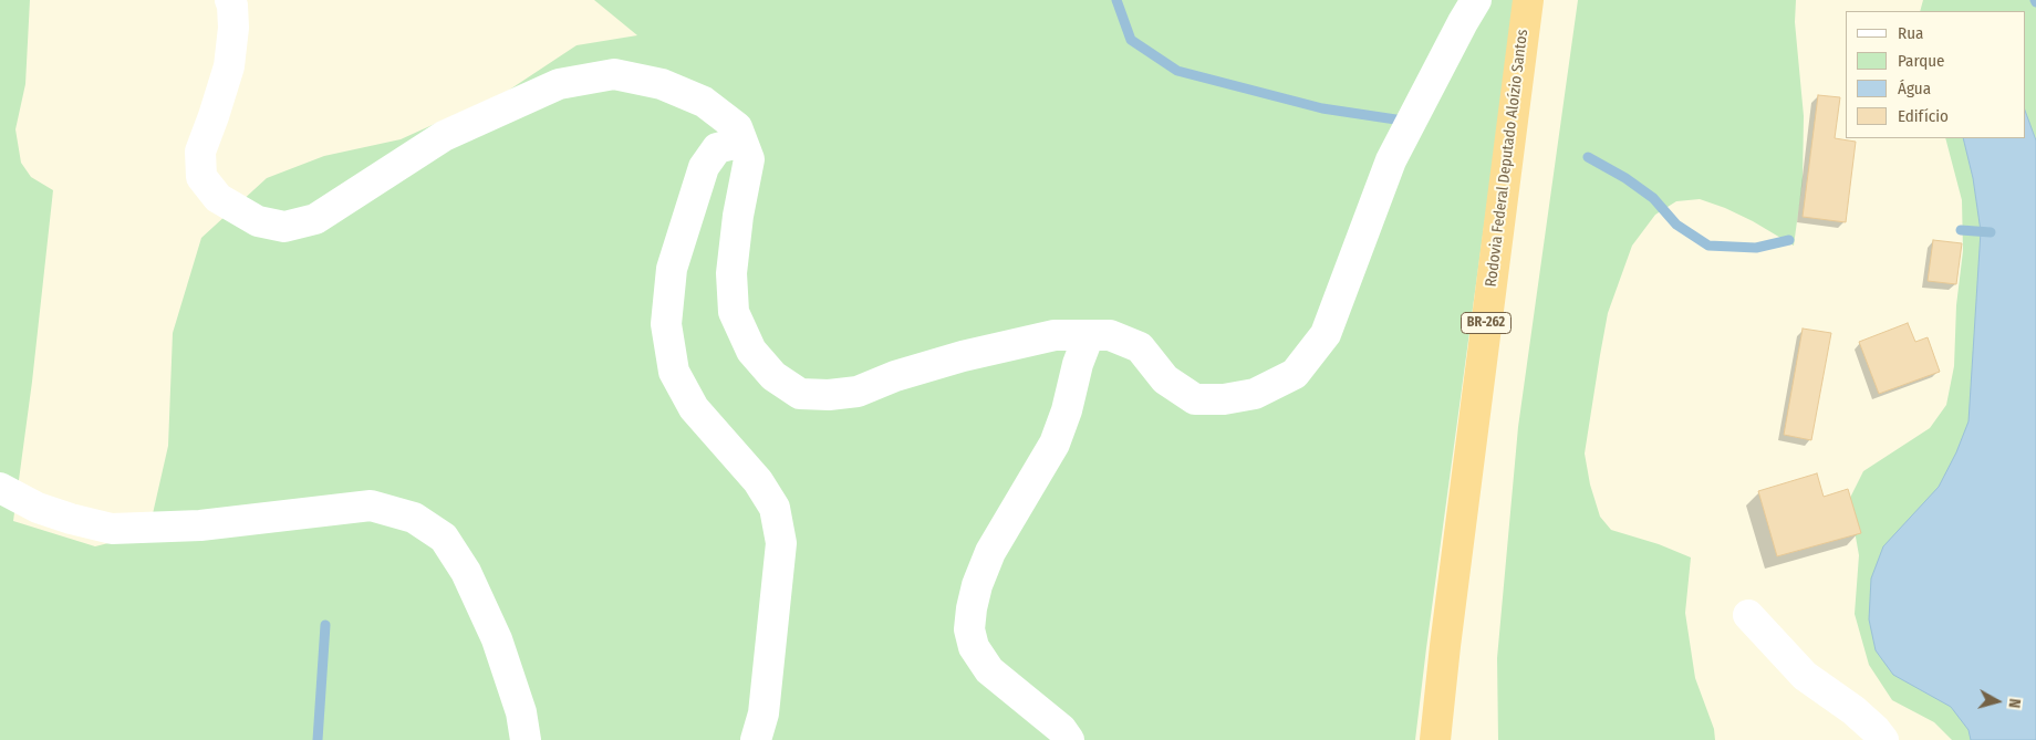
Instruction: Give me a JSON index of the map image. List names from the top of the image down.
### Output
{
  "streets": {
    "highway": ["Rodovia Federal Deputado Aloízio Santos", "BR-262"]
  },
  "legend": [
    "Rua",
    "Parque",
    "Água",
    "Edifício"
  ],
  "north": "right"
}
